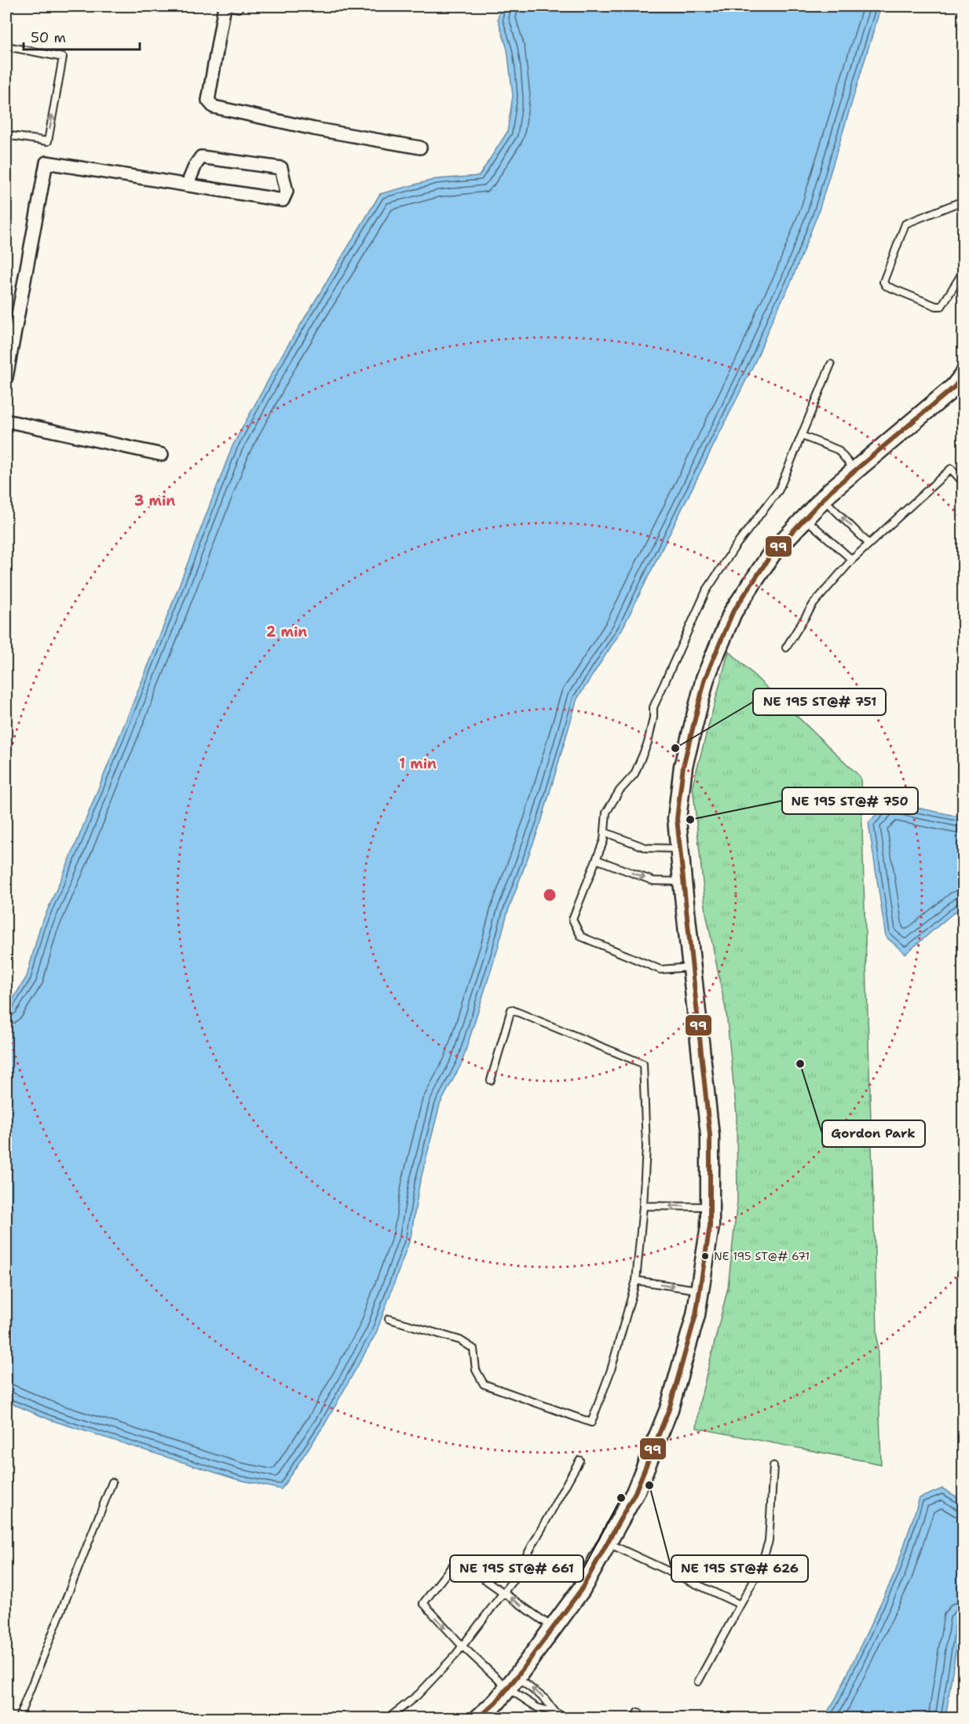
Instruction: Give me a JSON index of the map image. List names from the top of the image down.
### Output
{
  "places": [
    "NE 195 ST@# 751",
    "NE 195 ST@# 750",
    "Gordon Park",
    "NE 195 ST@# 671",
    "NE 195 ST@# 626",
    "NE 195 ST@# 661"
  ],
  "lines": ["transit line 99"],
  "scale_bar": "50 m",
  "rings": ["3 min", "2 min", "1 min"]
}
